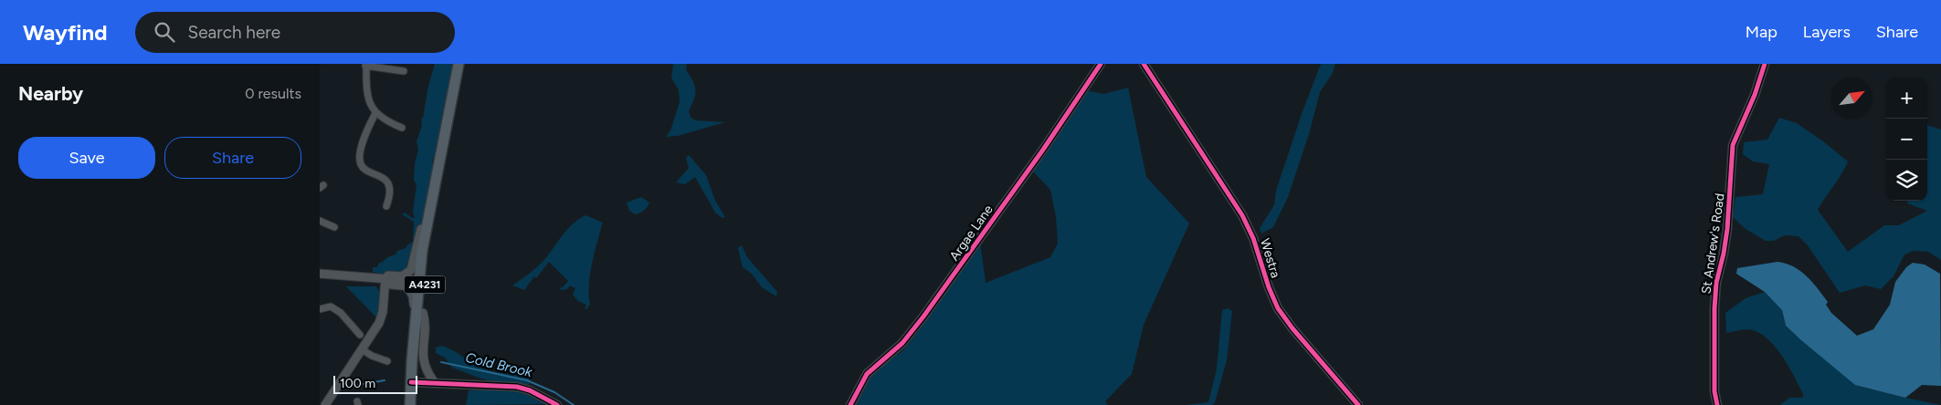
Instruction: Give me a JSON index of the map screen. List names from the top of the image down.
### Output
{
  "streets": {
    "main road": ["A4231"],
    "street": ["Argae Lane", "St Andrew's Road", "Westra"]
  },
  "water": ["Cold Brook"],
  "scale_bar": "100 m",
  "north": "top right",
  "page": {
    "header": "Wayfind",
    "search": "Search here",
    "nav": ["Map", "Layers", "Share"],
    "heading": ["Nearby", "0 results"],
    "map_buttons": ["+", "−"],
    "buttons": ["Save", "Share"],
    "scale": "100 m"
  }
}
